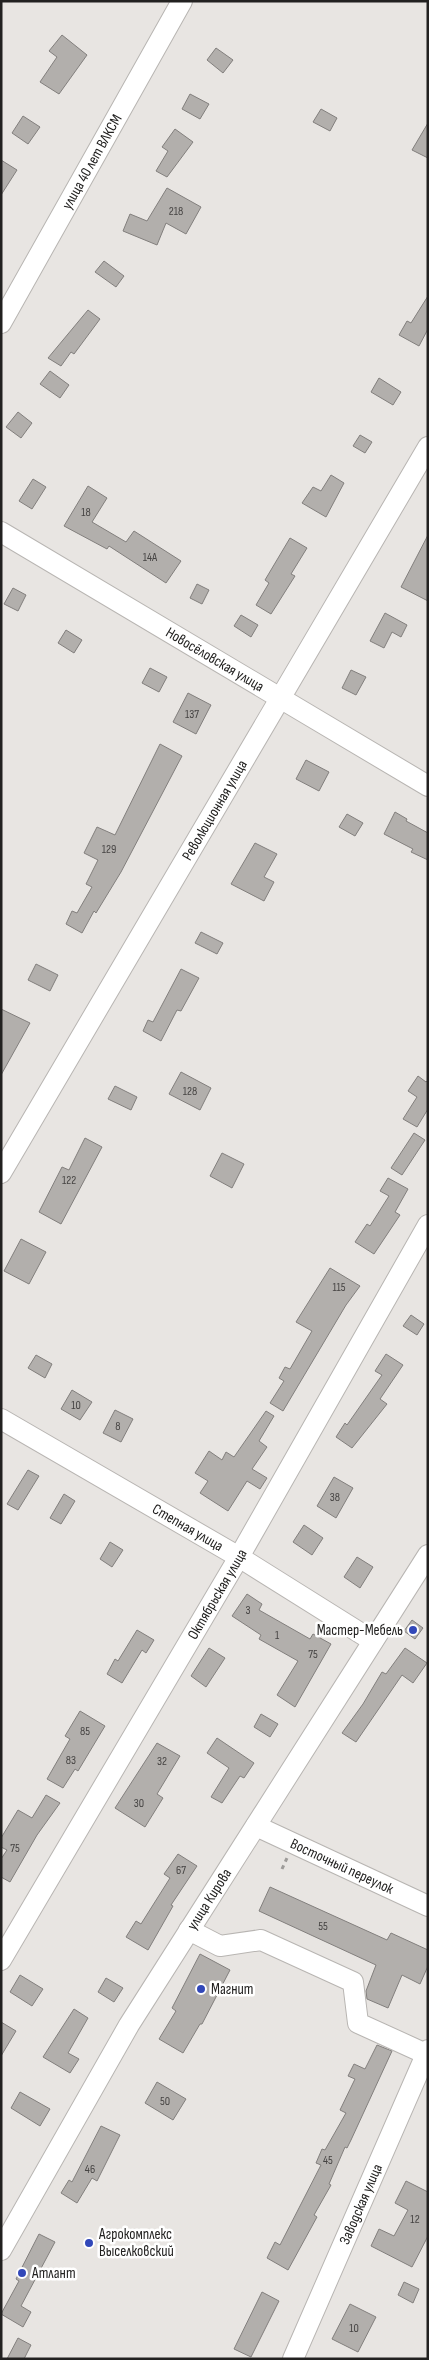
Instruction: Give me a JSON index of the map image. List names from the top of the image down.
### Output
{
  "streets": {
    "street": [
      "улица 40 лет ВЛКСМ",
      "Новосёловская улица",
      "Революционная улица",
      "Степная улица",
      "Октябрьская улица",
      "Восточный переулок",
      "улица Кирова",
      "Заводская улица"
    ]
  },
  "crossings": [
    ["Новосёловская улица", "Революционная улица"],
    ["Степная улица", "Октябрьская улица"],
    ["Степная улица", "улица Кирова"],
    ["Восточный переулок", "улица Кирова"]
  ],
  "places": [
    "Мастер-Мебель",
    "Магнит",
    "Агрокомплекс Выселковский",
    "Атлант"
  ],
  "house_numbers": [
    "218",
    "18",
    "14А",
    "137",
    "129",
    "128",
    "122",
    "115",
    "10",
    "8",
    "38",
    "3",
    "1",
    "75",
    "85",
    "83",
    "32",
    "30",
    "75",
    "67",
    "55",
    "50",
    "45",
    "46",
    "12",
    "10"
  ]
}
